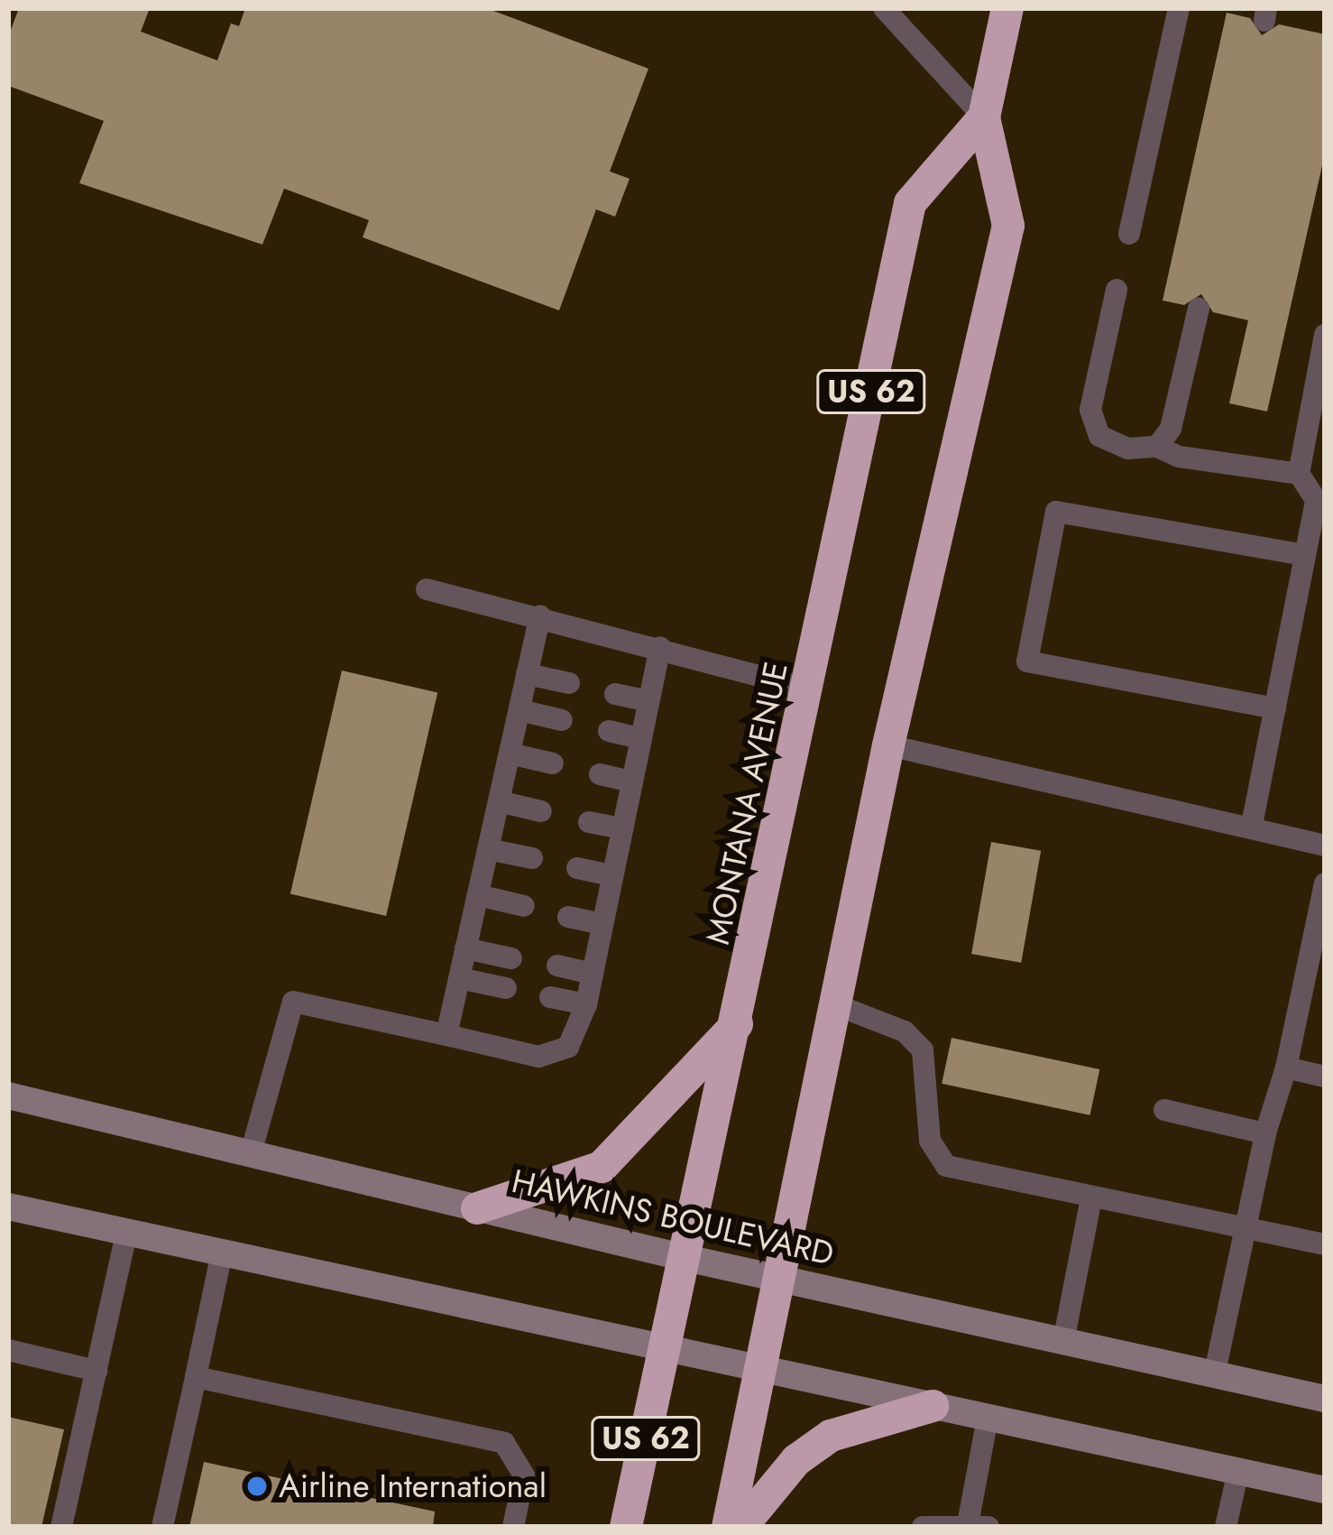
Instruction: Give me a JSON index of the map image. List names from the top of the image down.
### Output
{
  "streets": {
    "highway": ["US 62", "MONTANA AVENUE"],
    "street": ["HAWKINS BOULEVARD"]
  },
  "crossings": [
    ["MONTANA AVENUE", "HAWKINS BOULEVARD"]
  ],
  "places": ["Airline International"]
}
